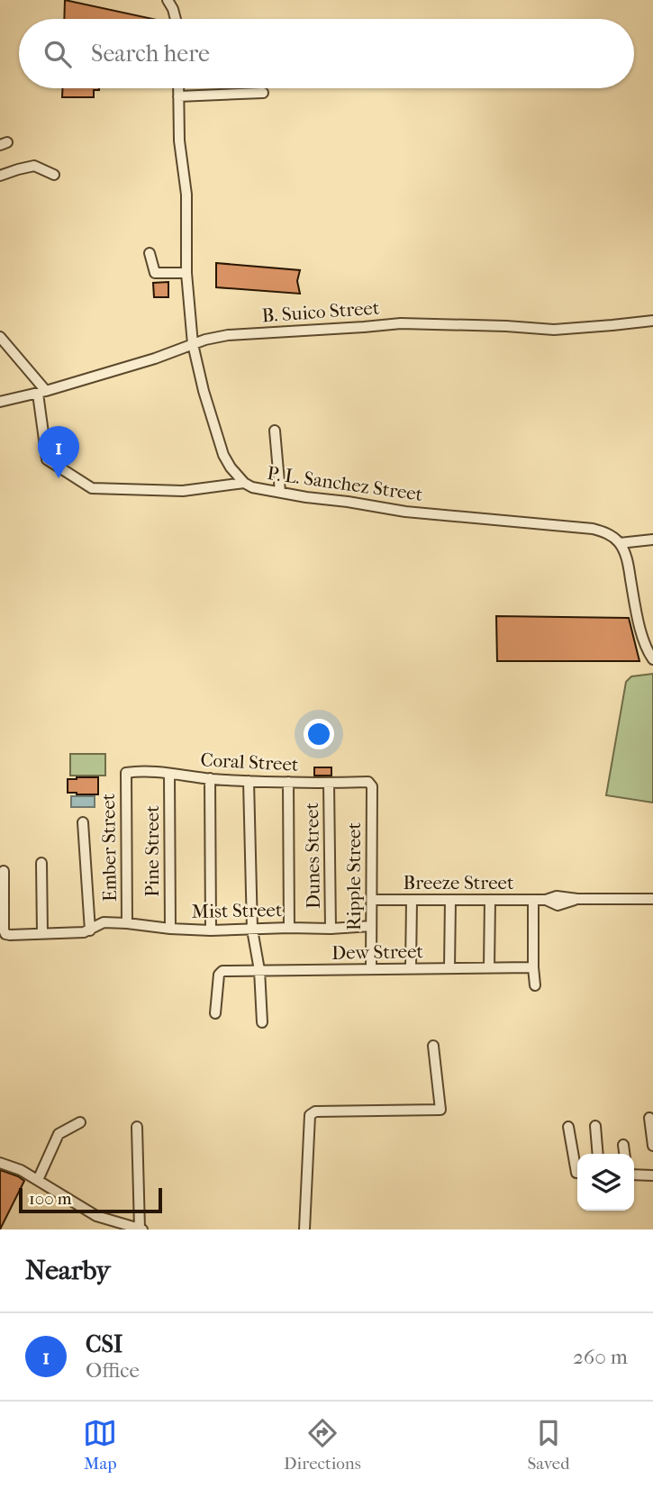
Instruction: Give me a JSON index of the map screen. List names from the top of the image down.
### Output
{
  "streets": {
    "street": [
      "B. Suico Street",
      "P. L. Sanchez Street",
      "Coral Street",
      "Ember Street",
      "Pine Street",
      "Dunes Street",
      "Ripple Street",
      "Breeze Street",
      "Mist Street",
      "Dew Street"
    ]
  },
  "crossings": [
    ["B. Suico Street", "P. L. Sanchez Street"],
    ["Coral Street", "Ember Street"],
    ["Coral Street", "Pine Street"],
    ["Coral Street", "Dunes Street"],
    ["Coral Street", "Ripple Street"],
    ["Ember Street", "Mist Street"],
    ["Pine Street", "Mist Street"],
    ["Dunes Street", "Mist Street"],
    ["Ripple Street", "Breeze Street"],
    ["Ripple Street", "Mist Street"],
    ["Ripple Street", "Dew Street"]
  ],
  "scale_bar": "100 m",
  "page": {
    "search": "Search here",
    "pins": "1",
    "scale": "100 m",
    "heading": "Nearby",
    "list": [
      {
        "mark": "1",
        "name": "CSI",
        "note": "Office",
        "value": "260 m"
      }
    ],
    "nav": ["Map", "Directions", "Saved"]
  }
}
